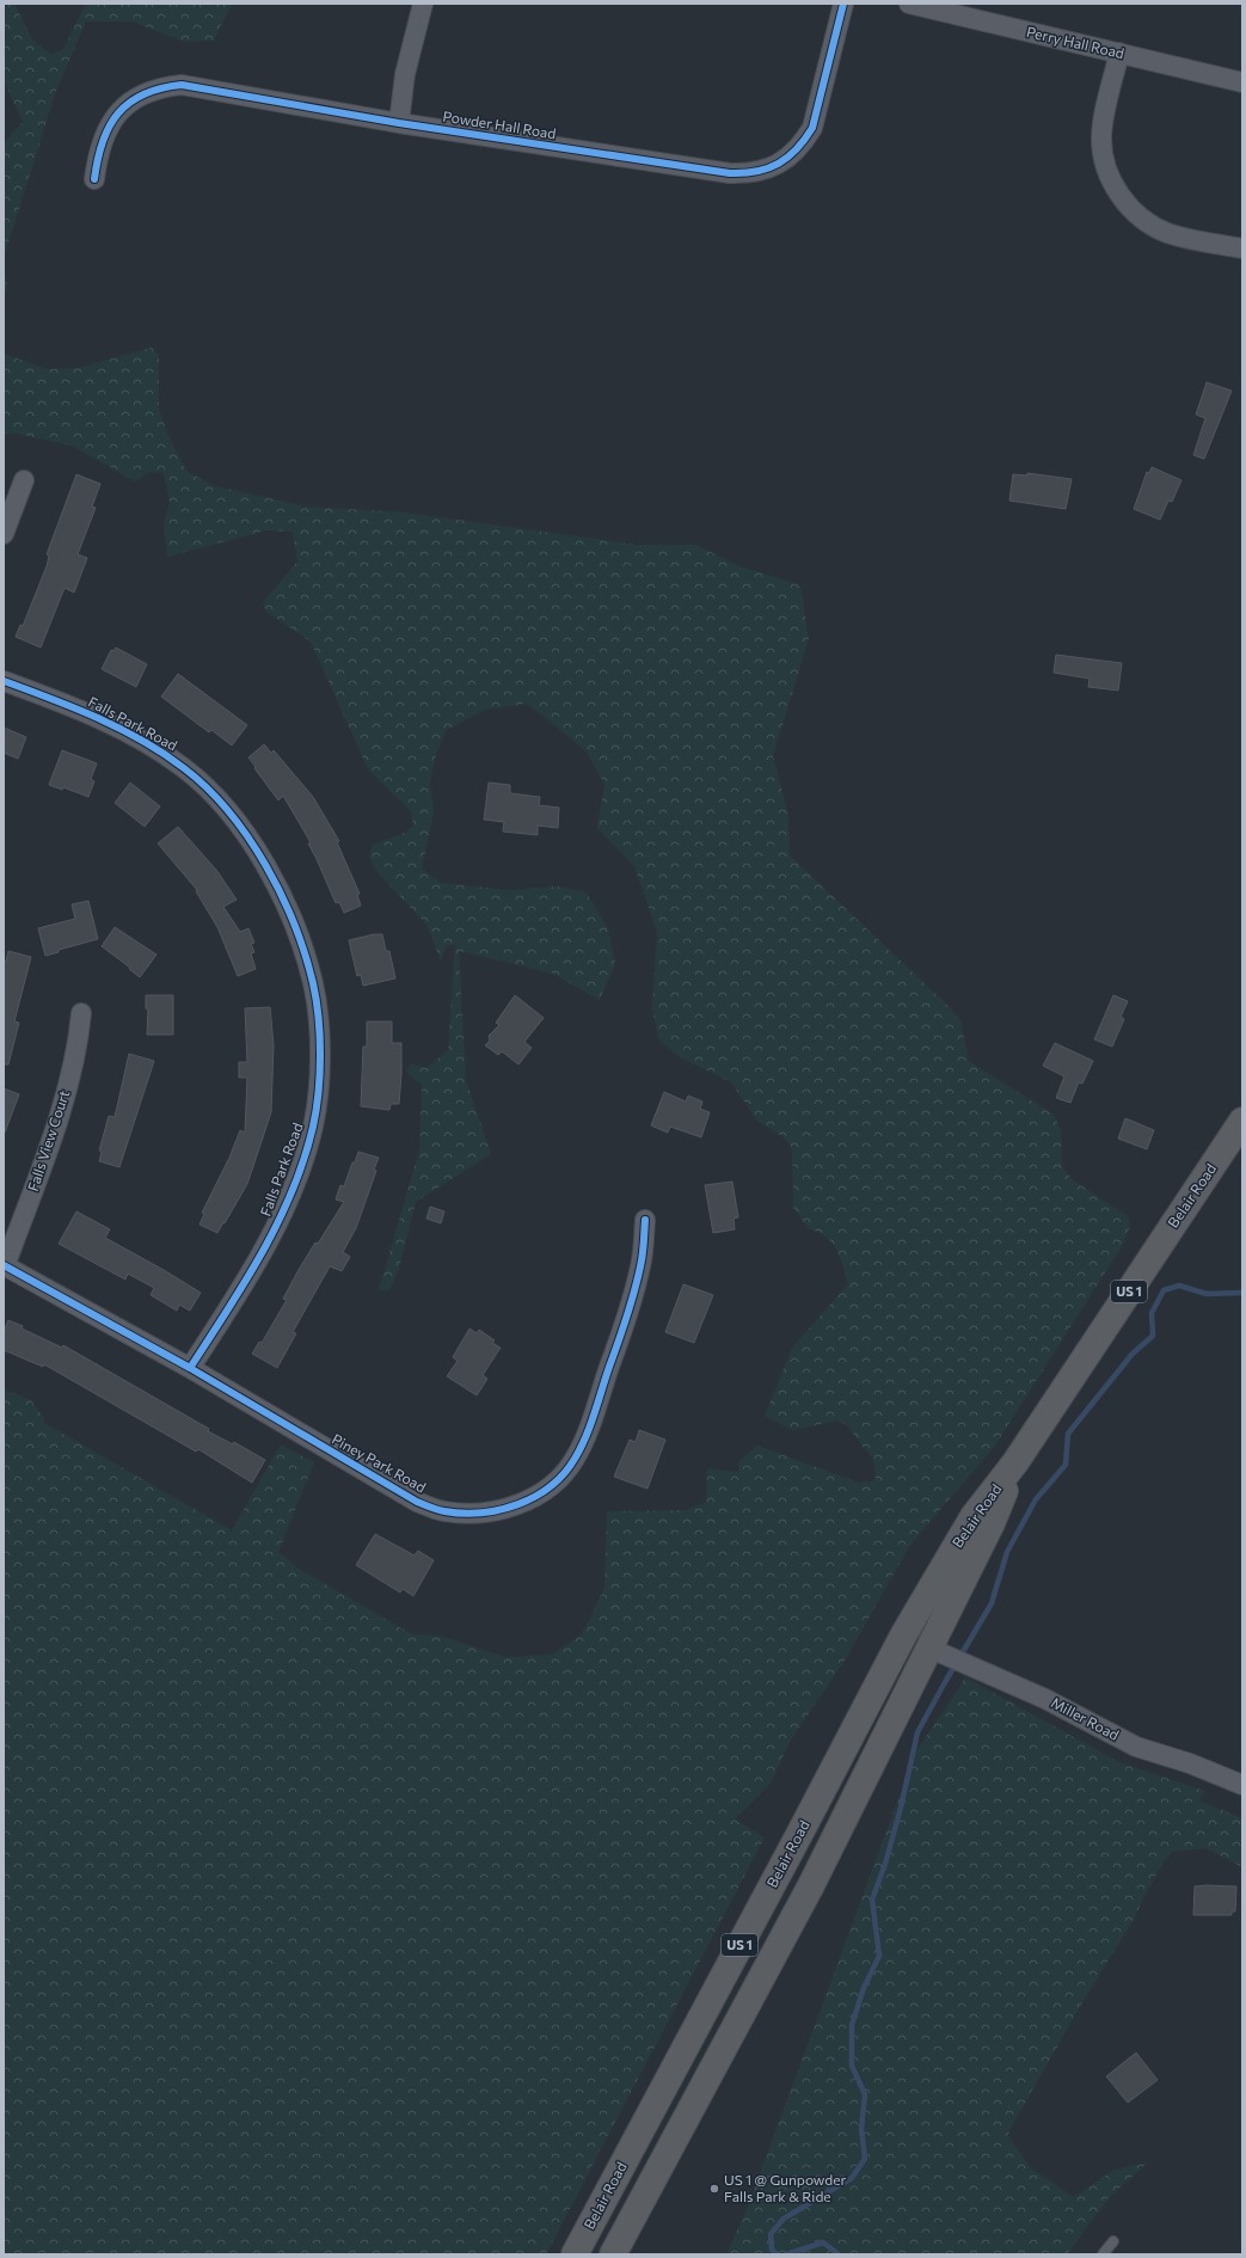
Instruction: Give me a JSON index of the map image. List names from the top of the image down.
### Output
{
  "streets": {
    "highway": ["Belair Road", "US 1"],
    "street": [
      "Perry Hall Road",
      "Powder Hall Road",
      "Falls Park Road",
      "Falls View Court",
      "Piney Park Road",
      "Miller Road"
    ]
  },
  "crossings": [
    ["Falls Park Road", "Piney Park Road"],
    ["Falls View Court", "Piney Park Road"],
    ["Belair Road", "Miller Road"]
  ],
  "places": ["US 1 @ Gunpowder Falls Park & Ride"]
}
